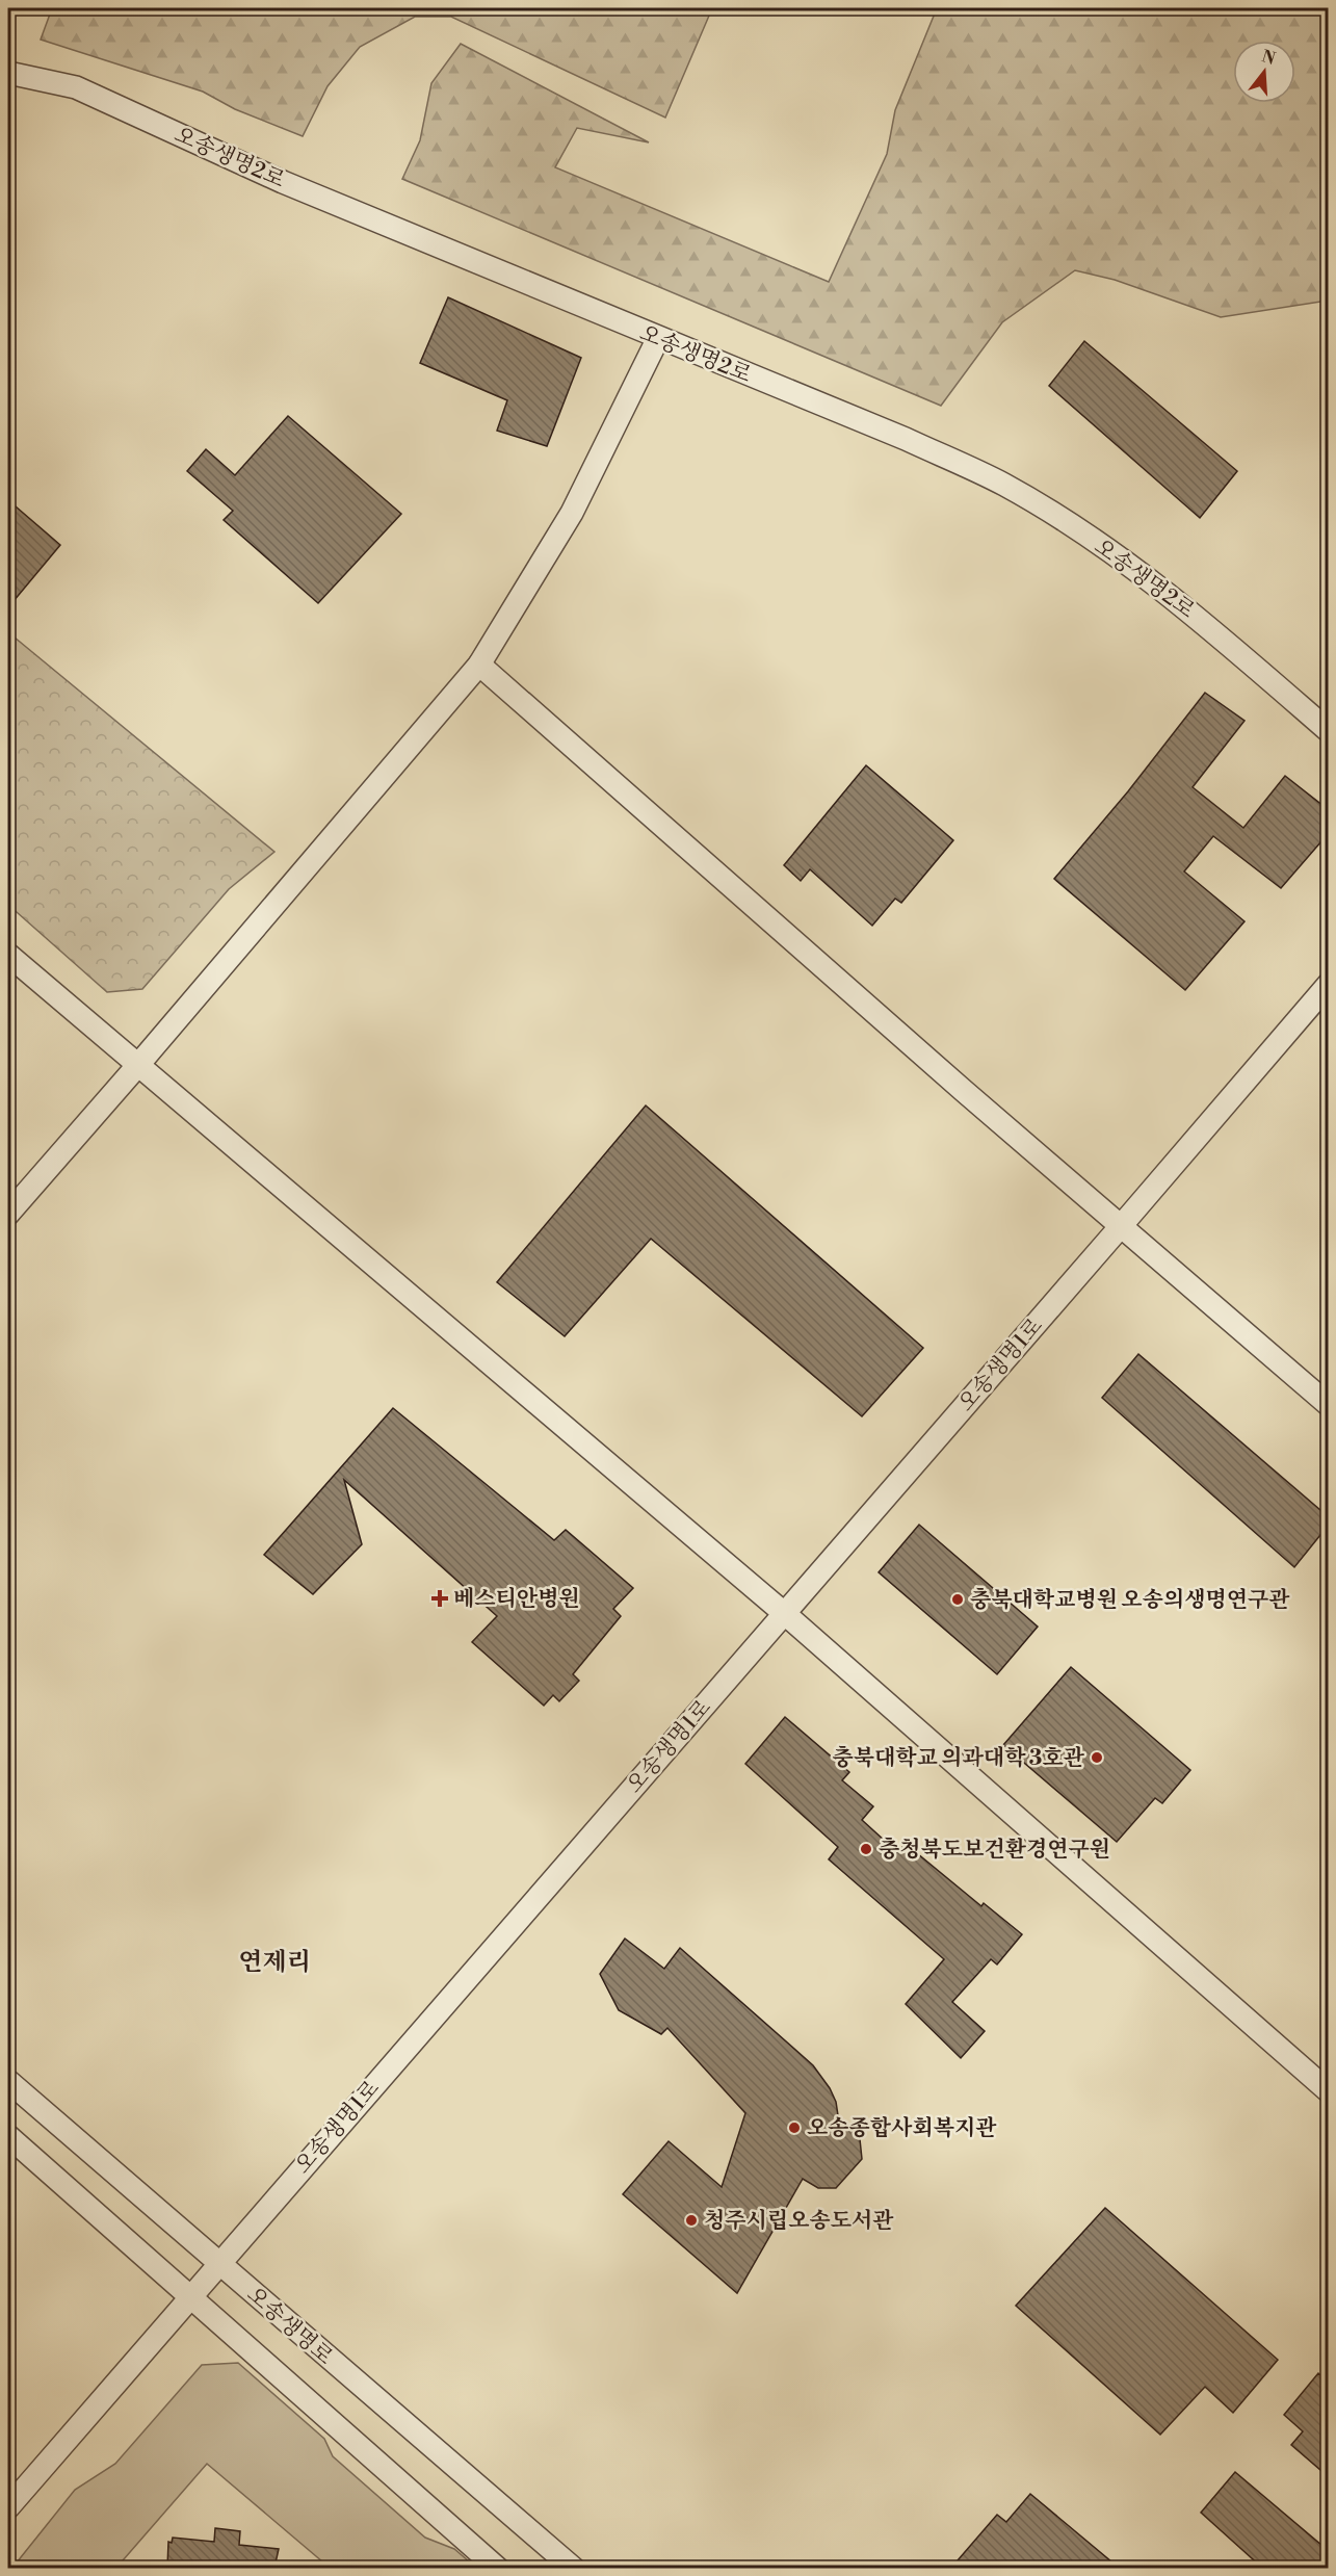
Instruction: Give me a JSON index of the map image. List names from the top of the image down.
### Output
{
  "streets": {
    "street": ["오송생명2로", "오송생명1로", "오송생명로"]
  },
  "crossings": [
    ["오송생명1로", "오송생명로"]
  ],
  "districts": ["연제리"],
  "places": {
    "health": ["베스티안병원"],
    "other": [
      "충북대학교병원 오송의생명연구관",
      "충북대학교 의과대학 3호관",
      "충청북도보건환경연구원",
      "오송종합사회복지관",
      "청주시립오송도서관"
    ]
  },
  "north": "top"
}
